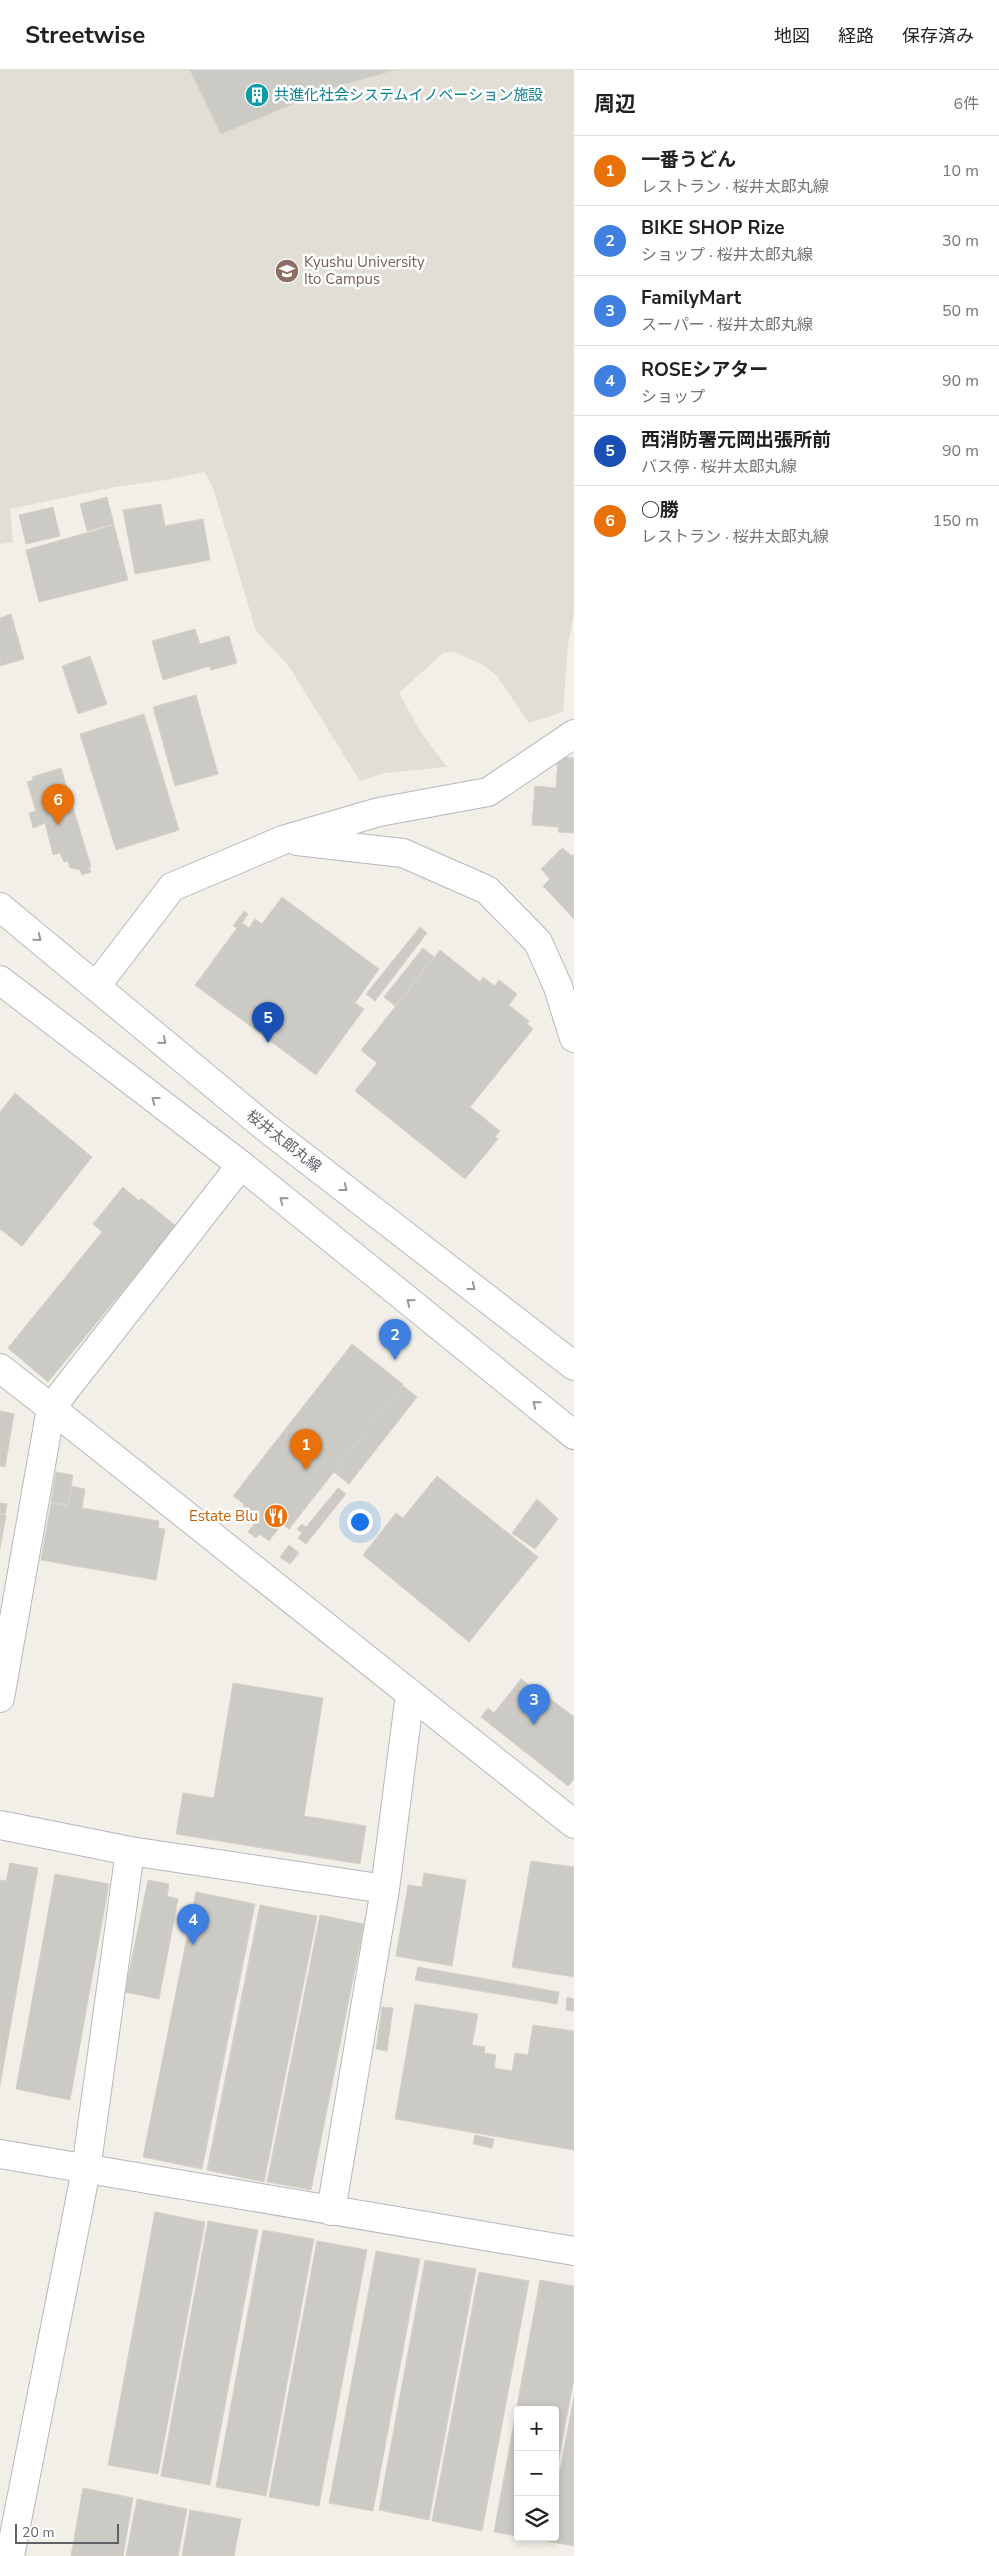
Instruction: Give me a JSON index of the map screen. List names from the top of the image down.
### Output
{
  "streets": {
    "street": ["桜井太郎丸線"]
  },
  "places": {
    "building": ["共進化社会システムイノベーション施設"],
    "school or university": ["Kyushu University Ito Campus"],
    "restaurant": ["Estate Blu"]
  },
  "scale_bar": "20 m",
  "page": {
    "header": "Streetwise",
    "nav": ["地図", "経路", "保存済み"],
    "heading": ["周辺", "6件"],
    "list": [
      {
        "mark": "1",
        "name": "一番うどん",
        "note": "レストラン · 桜井太郎丸線",
        "value": "10 m"
      },
      {
        "mark": "2",
        "name": "BIKE SHOP Rize",
        "note": "ショップ · 桜井太郎丸線",
        "value": "30 m"
      },
      {
        "mark": "3",
        "name": "FamilyMart",
        "note": "スーパー · 桜井太郎丸線",
        "value": "50 m"
      },
      {
        "mark": "4",
        "name": "ROSEシアター",
        "note": "ショップ",
        "value": "90 m"
      },
      {
        "mark": "5",
        "name": "西消防署元岡出張所前",
        "note": "バス停 · 桜井太郎丸線",
        "value": "90 m"
      },
      {
        "mark": "6",
        "name": "○勝",
        "note": "レストラン · 桜井太郎丸線",
        "value": "150 m"
      }
    ],
    "pins": [
      "6",
      "5",
      "2",
      "1",
      "3",
      "4"
    ],
    "map_buttons": ["+", "−"],
    "scale": "20 m"
  }
}
